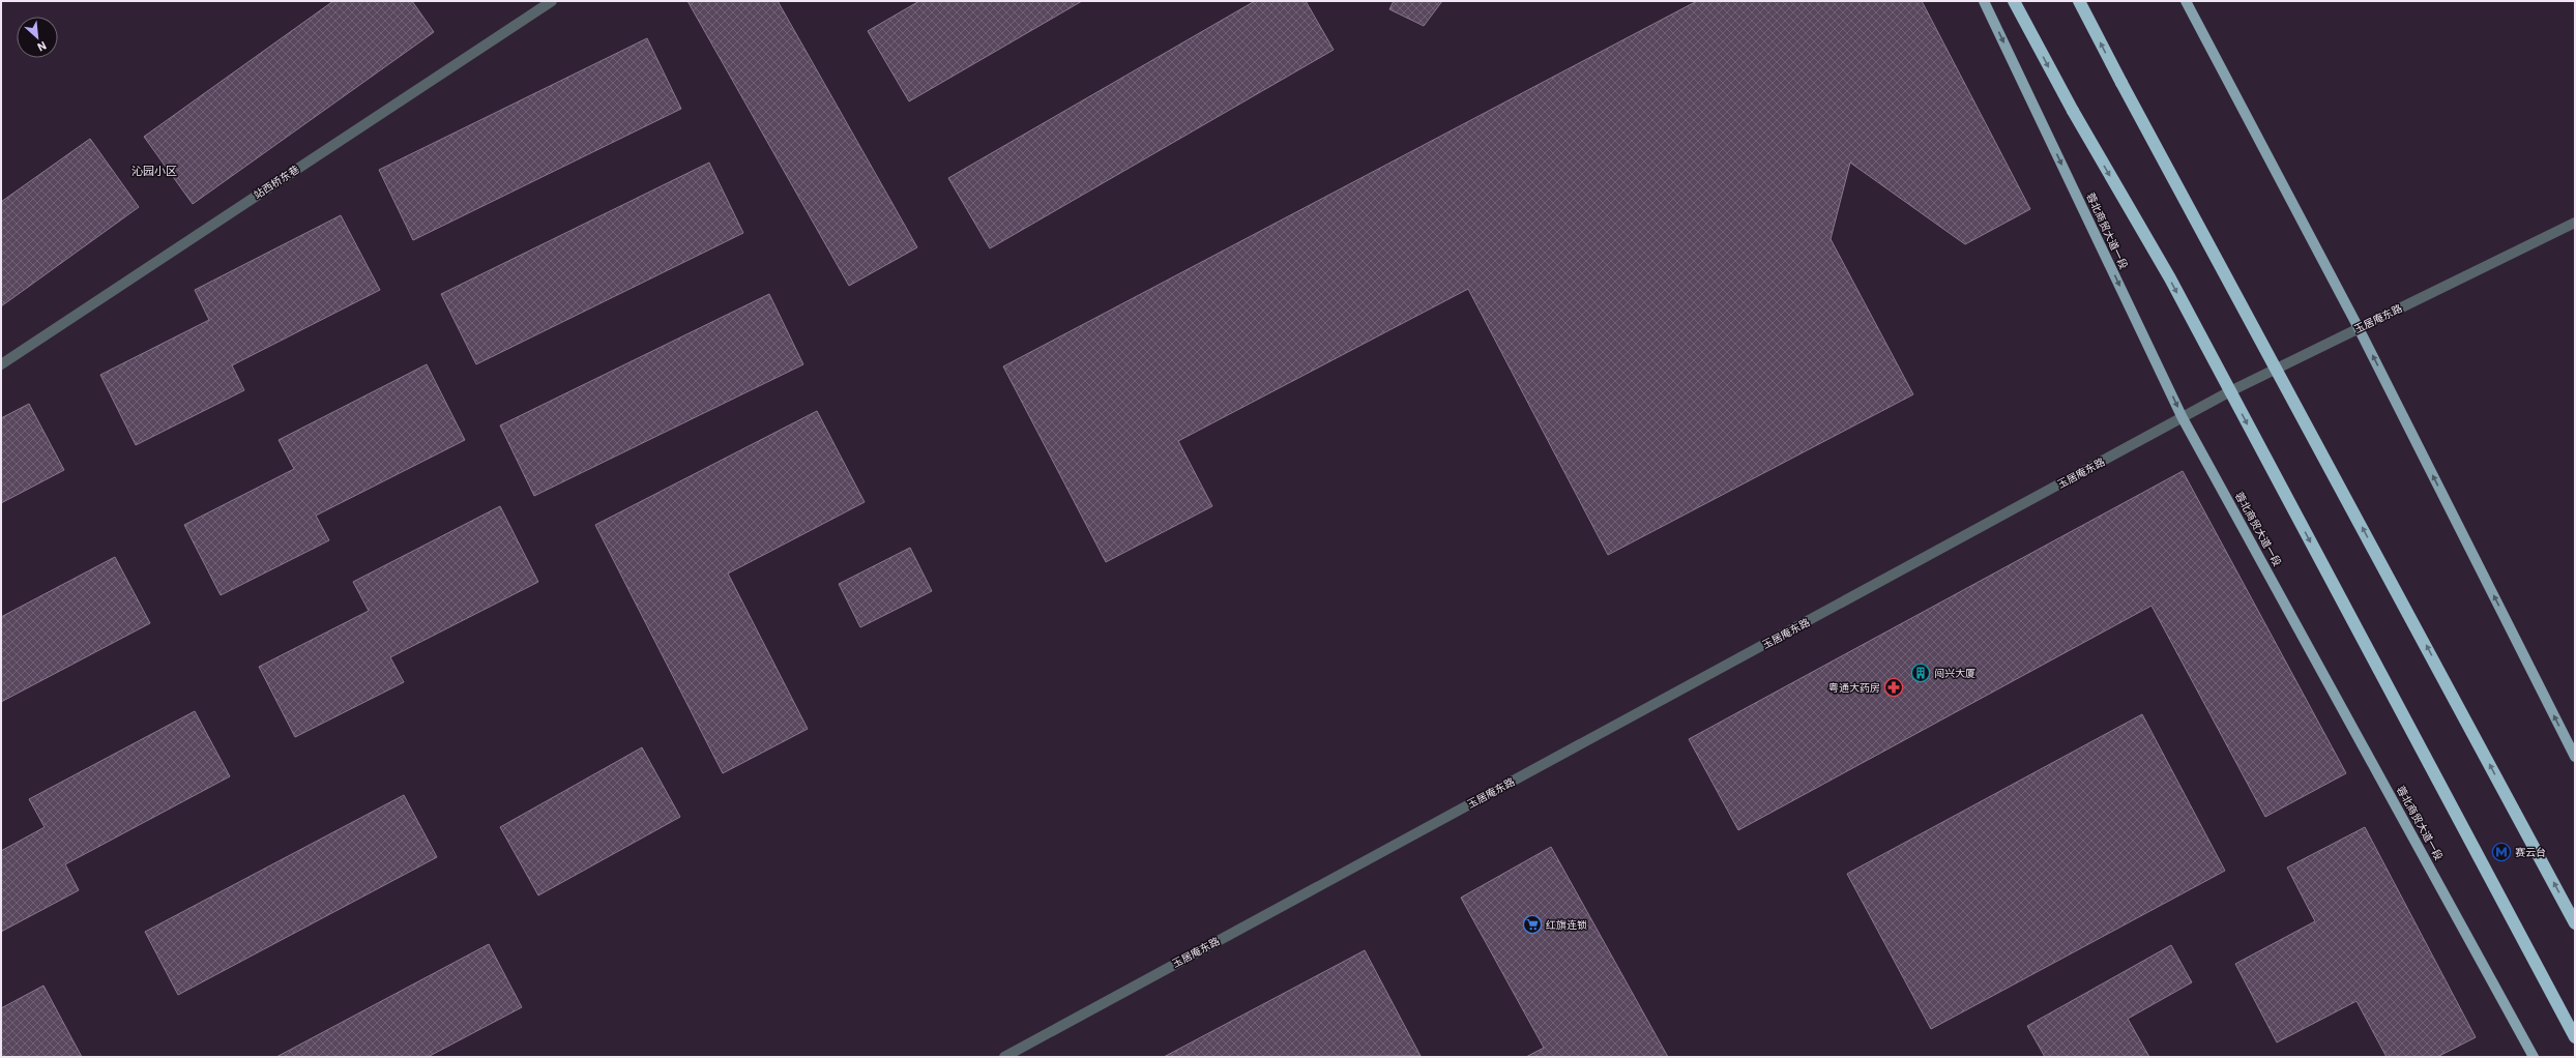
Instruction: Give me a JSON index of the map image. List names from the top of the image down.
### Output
{
  "streets": {
    "main road": ["蓉北商贸大道一段"],
    "street": ["站西桥东巷", "玉居庵东路"]
  },
  "crossings": [
    ["蓉北商贸大道一段", "玉居庵东路"]
  ],
  "one_way": ["蓉北商贸大道一段"],
  "districts": ["沁园小区"],
  "places": {
    "building": ["闯兴大厦"],
    "pharmacy": ["粤通大药房"],
    "metro station": ["赛云台"],
    "supermarket": ["红旗连锁"]
  },
  "north": "bottom right"
}
